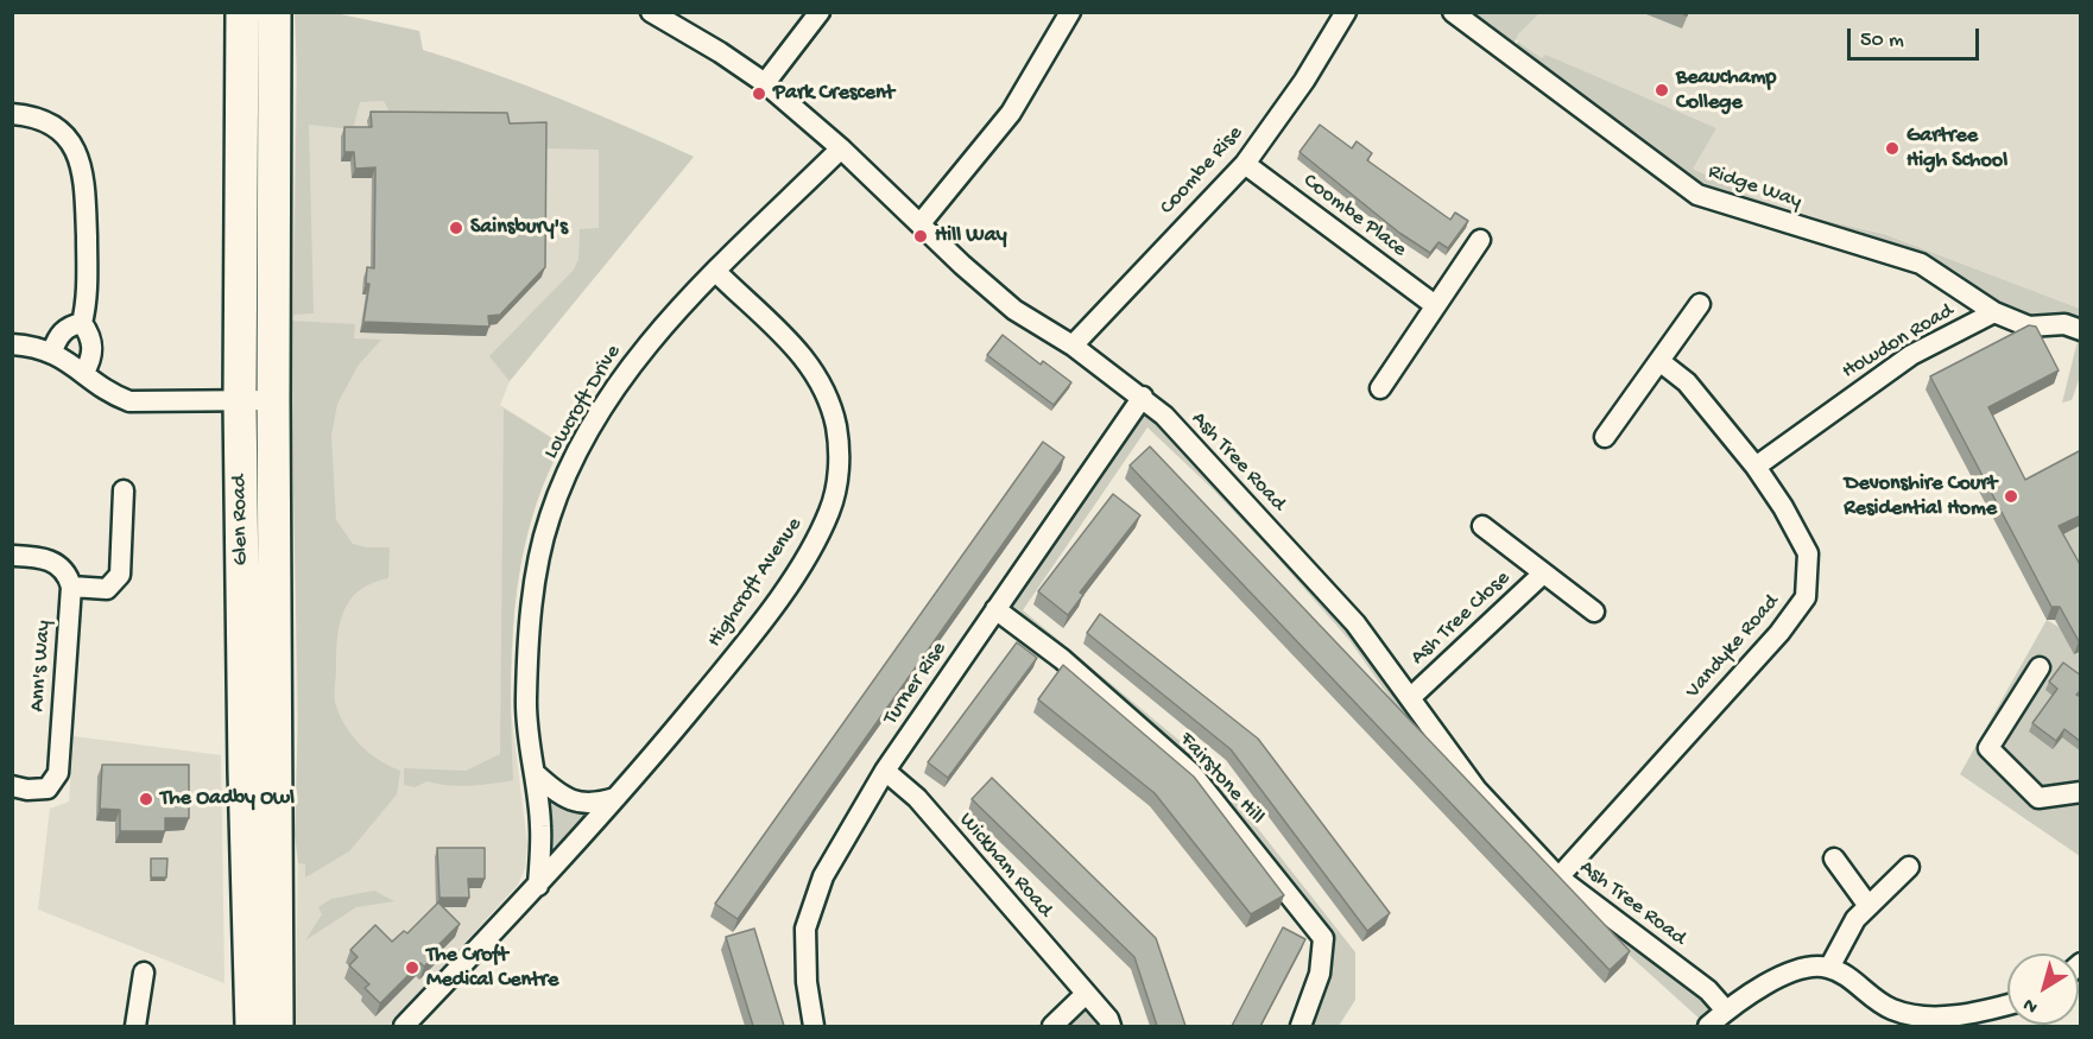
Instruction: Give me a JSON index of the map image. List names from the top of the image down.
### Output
{
  "streets": {
    "highway": ["Glen Road"],
    "street": [
      "Coombe Rise",
      "Ridge Way",
      "Coombe Place",
      "Howdon Road",
      "Lowcroft Drive",
      "Ash Tree Road",
      "Highcroft Avenue",
      "Ash Tree Close",
      "Vandyke Road",
      "Ann's Way",
      "Turner Rise",
      "Fairstone Hill",
      "Wickham Road"
    ]
  },
  "crossings": [
    ["Coombe Rise", "Coombe Place"],
    ["Coombe Rise", "Ash Tree Road"],
    ["Ridge Way", "Howdon Road"],
    ["Howdon Road", "Vandyke Road"],
    ["Lowcroft Drive", "Ash Tree Road"],
    ["Lowcroft Drive", "Highcroft Avenue"],
    ["Ash Tree Road", "Ash Tree Close"],
    ["Ash Tree Road", "Vandyke Road"],
    ["Ash Tree Road", "Turner Rise"],
    ["Turner Rise", "Fairstone Hill"],
    ["Turner Rise", "Wickham Road"]
  ],
  "places": [
    "Beauchamp College",
    "Park Crescent",
    "Gartree High School",
    "Sainsbury's",
    "Hill Way",
    "Devonshire Court Residential Home",
    "The Oadby Owl",
    "The Croft Medical Centre"
  ],
  "scale_bar": "50 m",
  "north": "bottom left"
}
